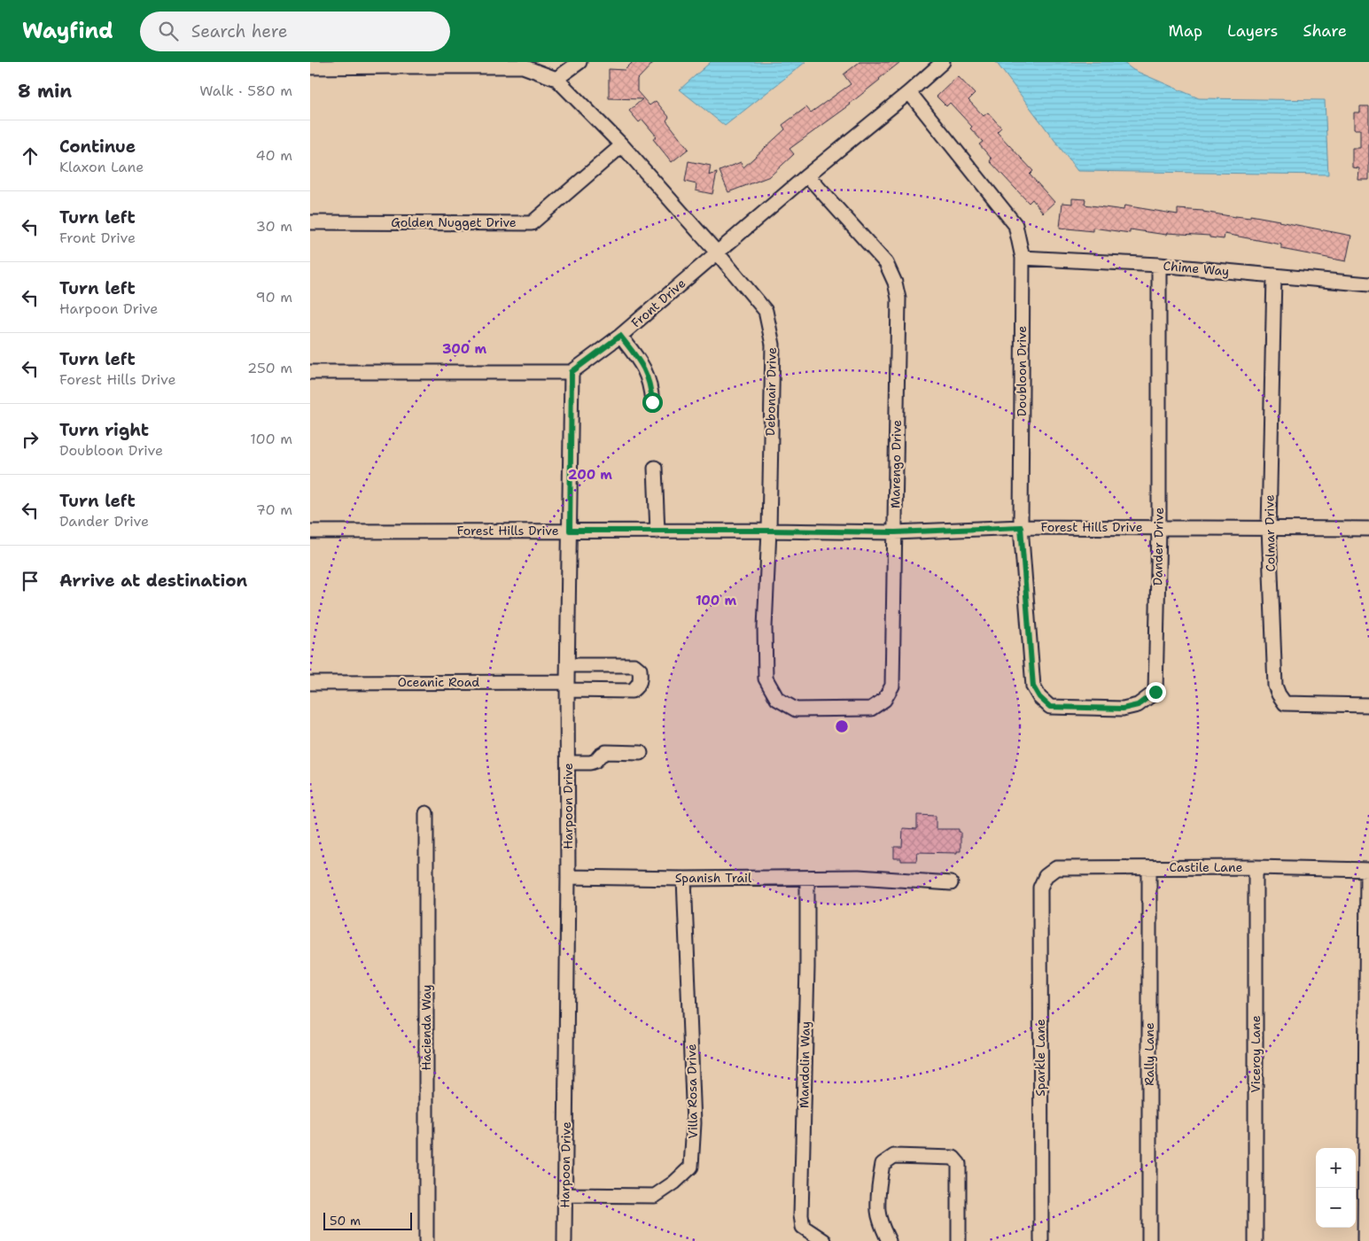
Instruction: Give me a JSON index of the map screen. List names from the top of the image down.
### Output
{
  "streets": {
    "street": [
      "Golden Nugget Drive",
      "Chime Way",
      "Front Drive",
      "Doubloon Drive",
      "Debonair Drive",
      "Marengo Drive",
      "Forest Hills Drive",
      "Colmar Drive",
      "Dander Drive",
      "Oceanic Road",
      "Harpoon Drive",
      "Castile Lane",
      "Spanish Trail",
      "Hacienda Way",
      "Rally Lane",
      "Viceroy Lane",
      "Sparkle Lane",
      "Mandolin Way",
      "Villa Rosa Drive"
    ]
  },
  "crossings": [
    ["Golden Nugget Drive", "Debonair Drive"],
    ["Chime Way", "Doubloon Drive"],
    ["Chime Way", "Colmar Drive"],
    ["Chime Way", "Dander Drive"],
    ["Front Drive", "Doubloon Drive"],
    ["Front Drive", "Debonair Drive"],
    ["Front Drive", "Marengo Drive"],
    ["Front Drive", "Harpoon Drive"],
    ["Doubloon Drive", "Forest Hills Drive"],
    ["Doubloon Drive", "Dander Drive"],
    ["Debonair Drive", "Marengo Drive"],
    ["Debonair Drive", "Forest Hills Drive"],
    ["Marengo Drive", "Forest Hills Drive"],
    ["Forest Hills Drive", "Colmar Drive"],
    ["Forest Hills Drive", "Dander Drive"],
    ["Forest Hills Drive", "Harpoon Drive"],
    ["Oceanic Road", "Harpoon Drive"],
    ["Harpoon Drive", "Spanish Trail"],
    ["Harpoon Drive", "Villa Rosa Drive"],
    ["Castile Lane", "Rally Lane"],
    ["Castile Lane", "Viceroy Lane"],
    ["Castile Lane", "Sparkle Lane"],
    ["Spanish Trail", "Mandolin Way"],
    ["Spanish Trail", "Villa Rosa Drive"]
  ],
  "scale_bar": "50 m",
  "page": {
    "header": "Wayfind",
    "search": "Search here",
    "nav": ["Map", "Layers", "Share"],
    "heading": ["8 min", "Walk · 580 m"],
    "list": [
      ["Continue", "Klaxon Lane", "40 m"],
      ["Turn left", "Front Drive", "30 m"],
      ["Turn left", "Harpoon Drive", "90 m"],
      ["Turn left", "Forest Hills Drive", "250 m"],
      ["Turn right", "Doubloon Drive", "100 m"],
      ["Turn left", "Dander Drive", "70 m"],
      "Arrive at destination"
    ],
    "map_buttons": ["+", "−"],
    "scale": "50 m"
  },
  "rings": ["300 m", "200 m", "100 m"]
}
